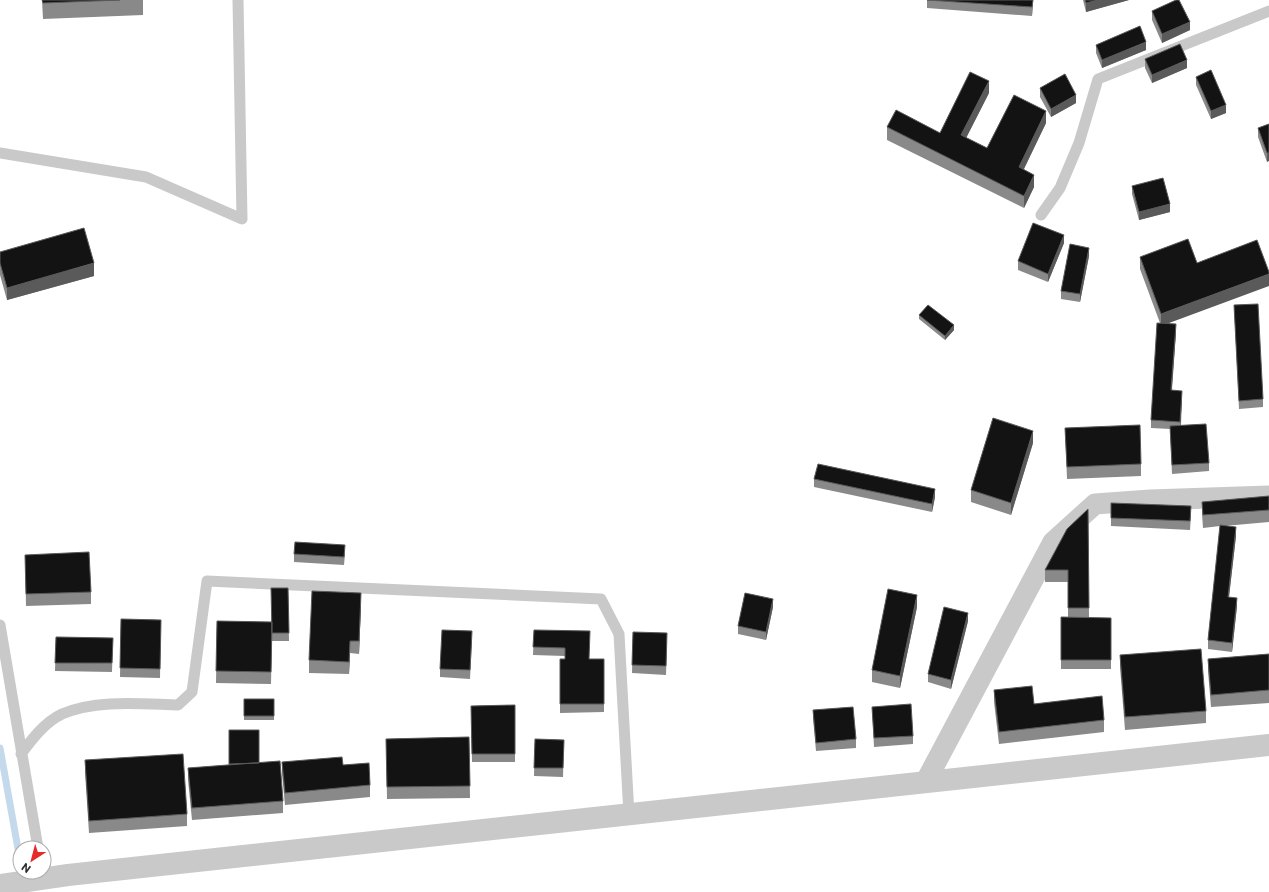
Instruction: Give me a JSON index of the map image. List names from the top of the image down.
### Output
{
  "north": "bottom left"
}
